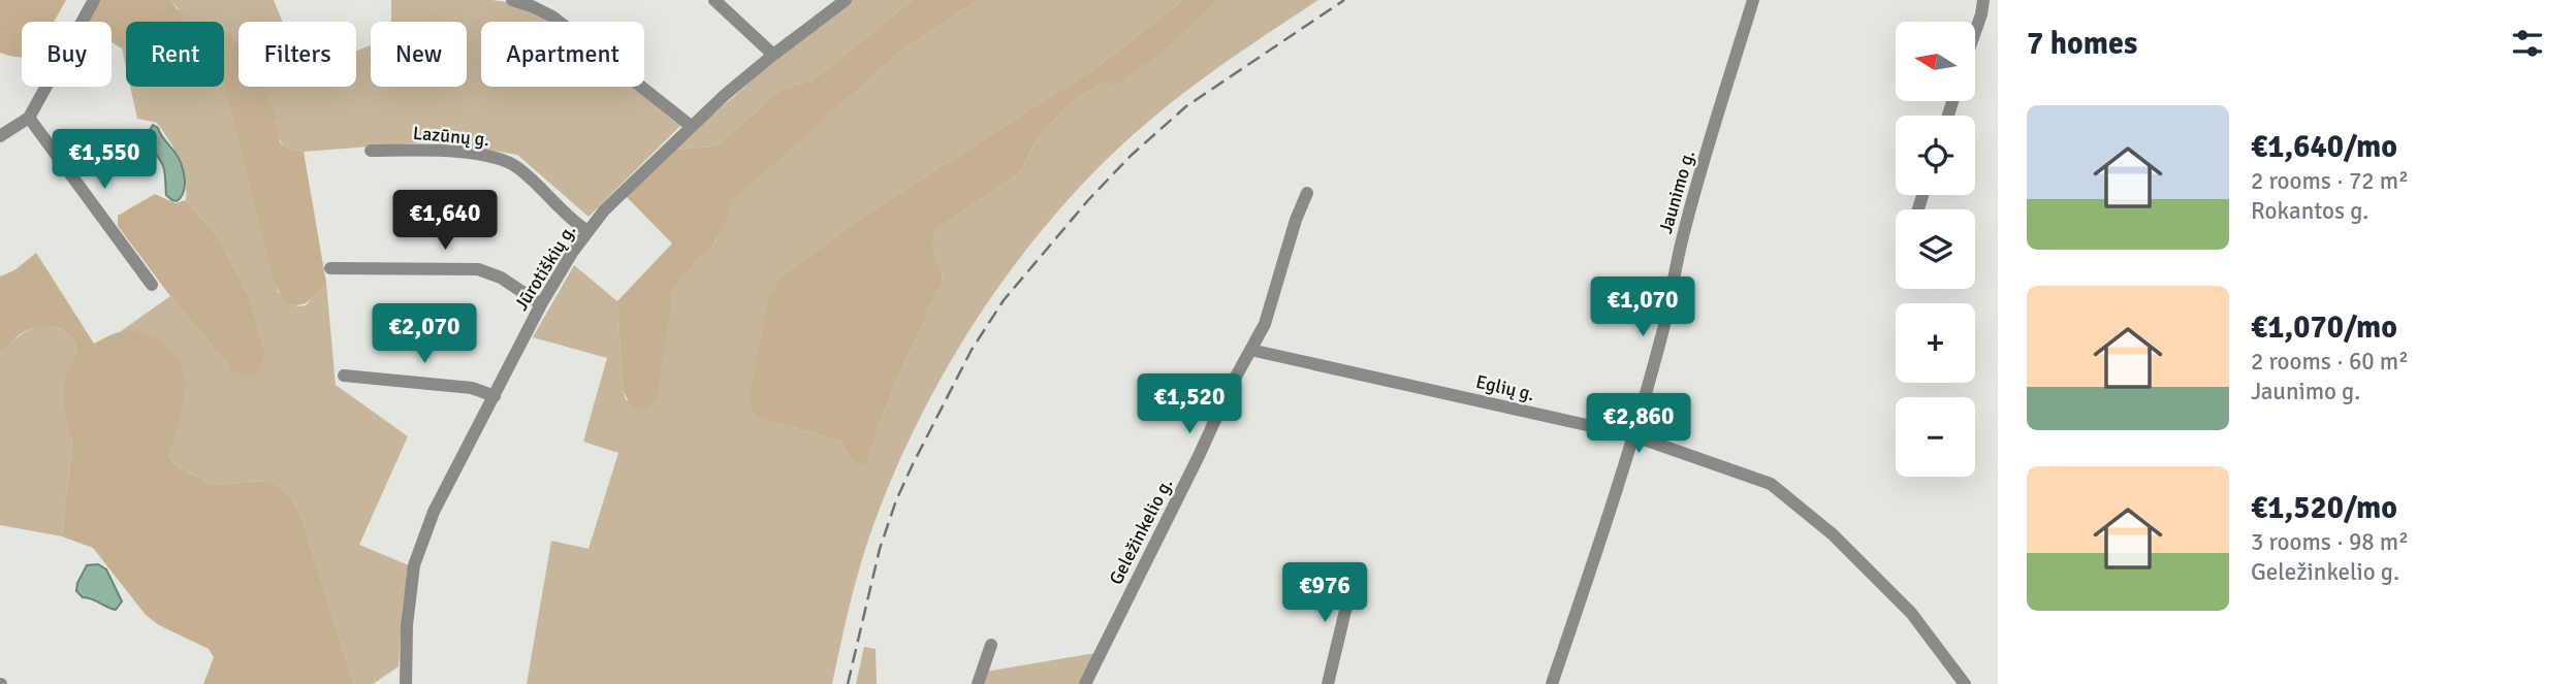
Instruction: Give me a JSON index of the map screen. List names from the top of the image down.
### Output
{
  "streets": {
    "street": [
      "Lazūnų g.",
      "Jaunimo g.",
      "Jūrotiškių g.",
      "Eglių g.",
      "Geležinkelio g."
    ]
  },
  "crossings": [
    ["Lazūnų g.", "Jūrotiškių g."],
    ["Jaunimo g.", "Eglių g."],
    ["Eglių g.", "Geležinkelio g."]
  ],
  "north": "left",
  "page": {
    "heading": "7 homes",
    "map_buttons": ["+", "−"],
    "chip": [
      "Buy",
      "Rent",
      "Filters",
      "New",
      "Apartment"
    ],
    "list": [
      {
        "name": "€1,640/mo",
        "note": "2 rooms · 72 m² · Rokantos g."
      },
      {
        "name": "€1,070/mo",
        "note": "2 rooms · 60 m² · Jaunimo g."
      },
      {
        "name": "€1,520/mo",
        "note": "3 rooms · 98 m² · Geležinkelio g."
      }
    ],
    "price": [
      "€1,550",
      "€1,640",
      "€1,070",
      "€2,070",
      "€1,520",
      "€2,860",
      "€976"
    ]
  }
}
